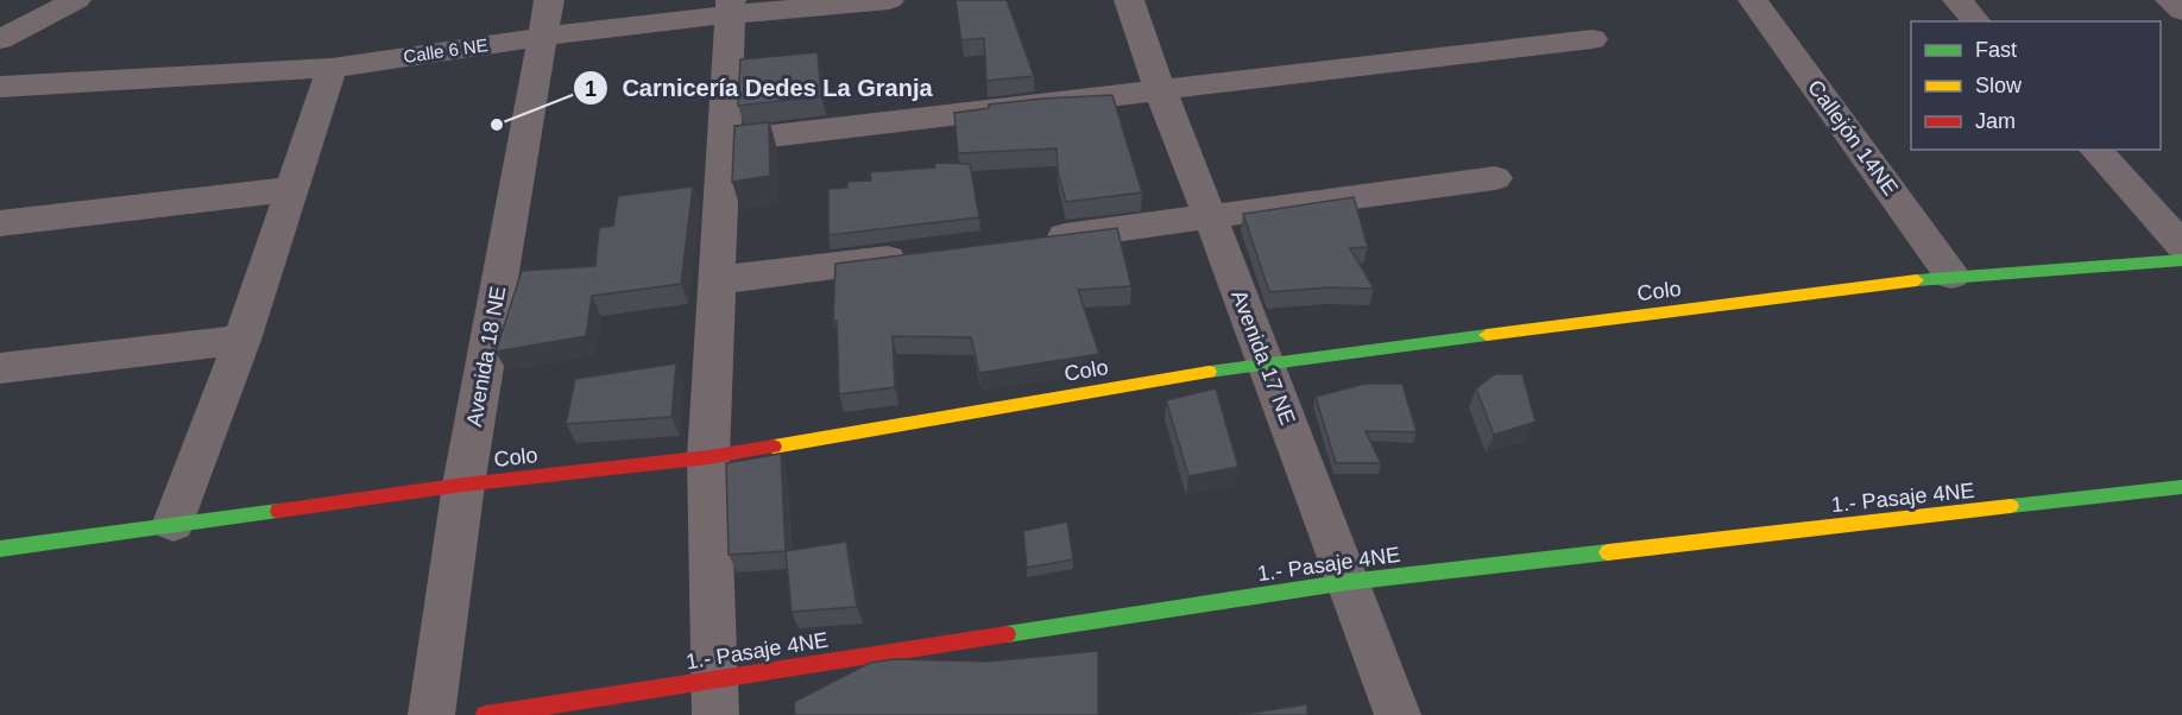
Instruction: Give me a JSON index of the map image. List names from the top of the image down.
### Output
{
  "streets": {
    "street": [
      "Calle 6 NE",
      "Callejón 14NE",
      "Colo",
      "Avenida 18 NE",
      "Avenida 17 NE",
      "1.- Pasaje 4NE"
    ]
  },
  "crossings": [
    ["Calle 6 NE", "Avenida 18 NE"],
    ["Callejón 14NE", "Colo"],
    ["Colo", "Avenida 18 NE"],
    ["Colo", "Avenida 17 NE"],
    ["Avenida 17 NE", "1.- Pasaje 4NE"]
  ],
  "places": ["Carnicería Dedes La Granja"],
  "legend": ["Fast", "Slow", "Jam"]
}
